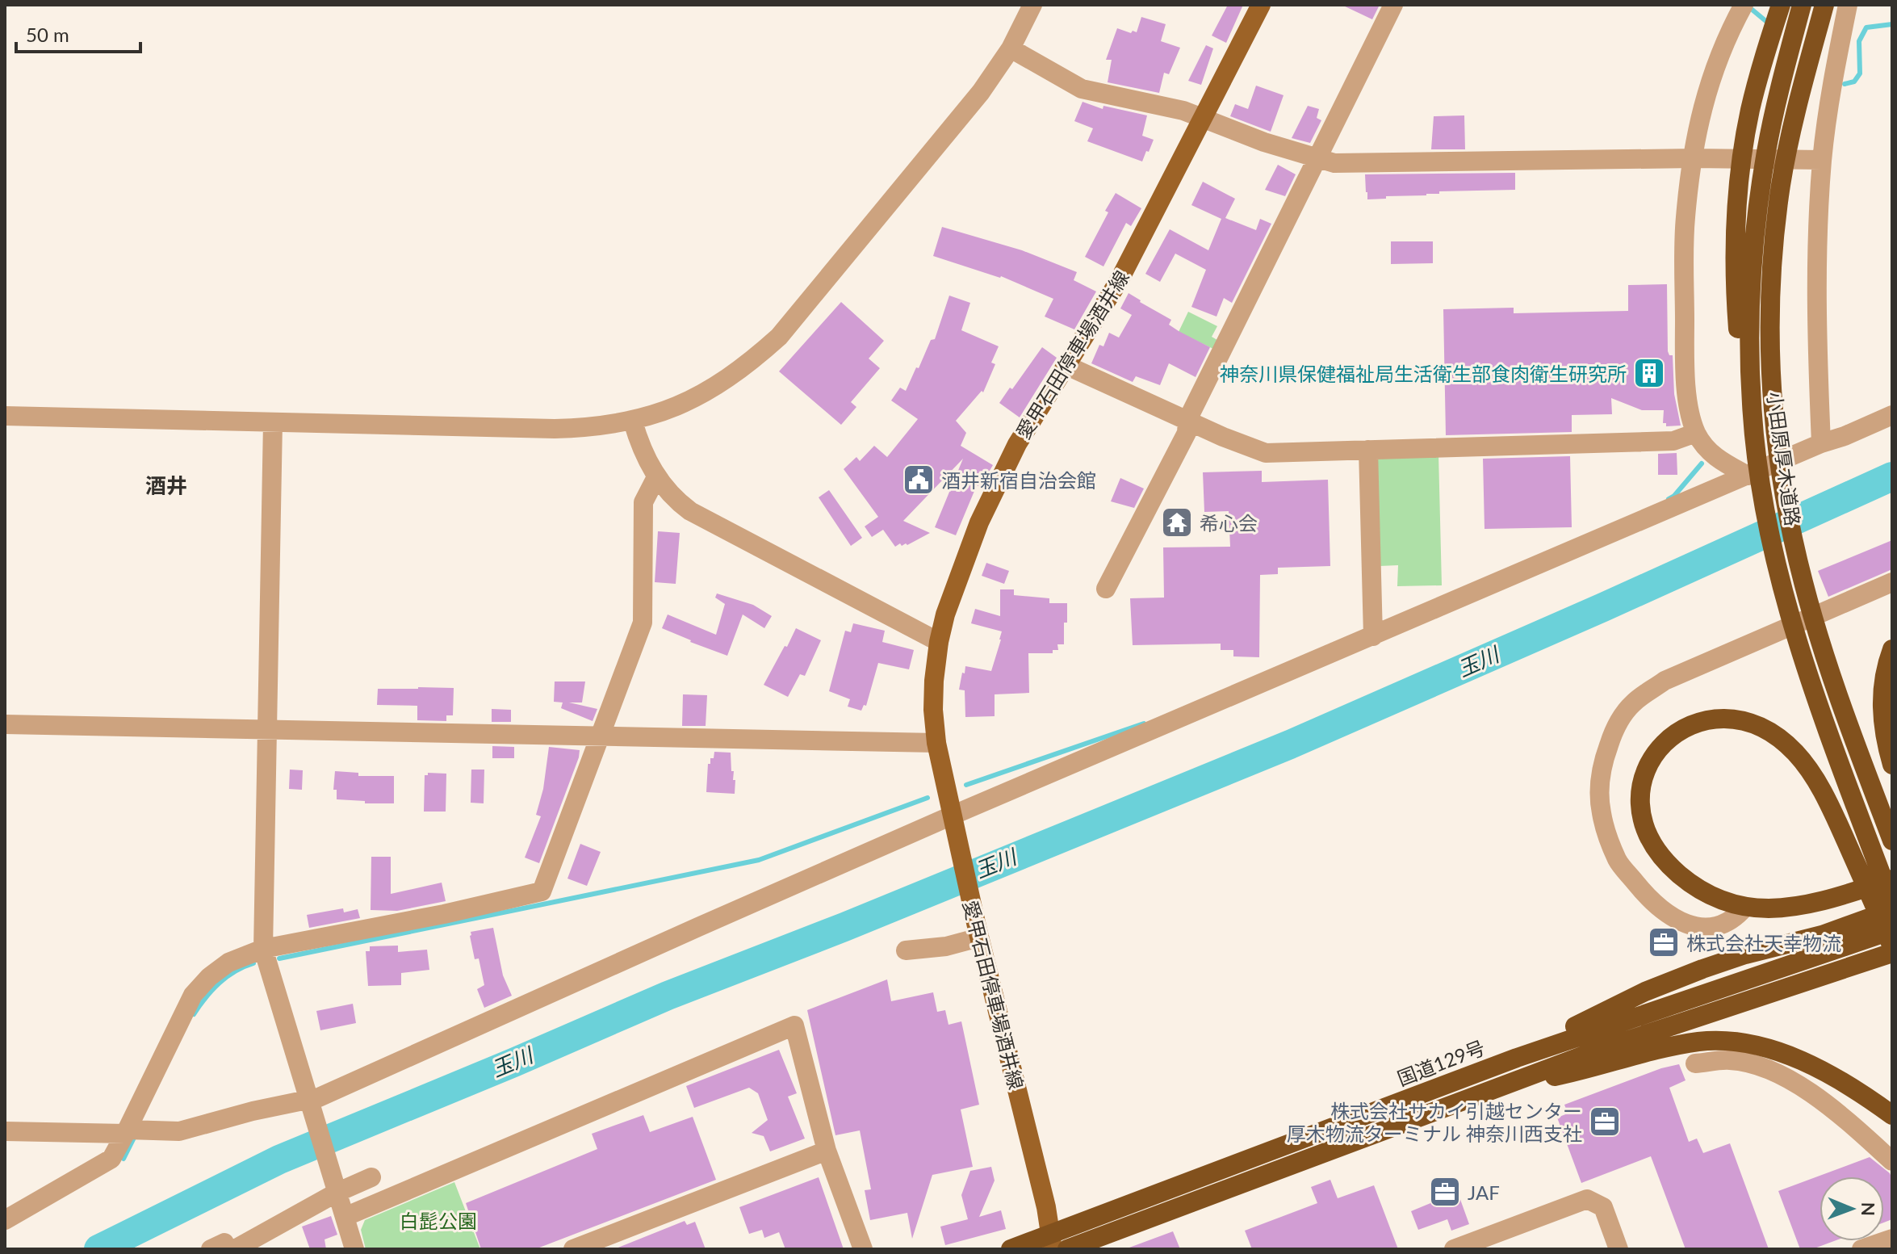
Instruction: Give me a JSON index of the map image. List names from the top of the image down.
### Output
{
  "streets": {
    "highway": ["小田原厚木道路", "国道129号"],
    "main road": ["愛甲石田停車場酒井線"]
  },
  "crossings": [
    ["愛甲石田停車場酒井線", "国道129号"]
  ],
  "districts": ["酒井"],
  "water": ["玉川"],
  "parks": ["白髭公園"],
  "places": {
    "building": ["神奈川県保健福祉局生活衛生部食肉衛生研究所"],
    "public building": ["酒井新宿自治会館"],
    "temple": ["希心会"],
    "office": ["株式会社天幸物流", "株式会社サカイ引越センター 厚木物流ターミナル 神奈川西支社", "JAF"]
  },
  "scale_bar": "50 m",
  "north": "right"
}
